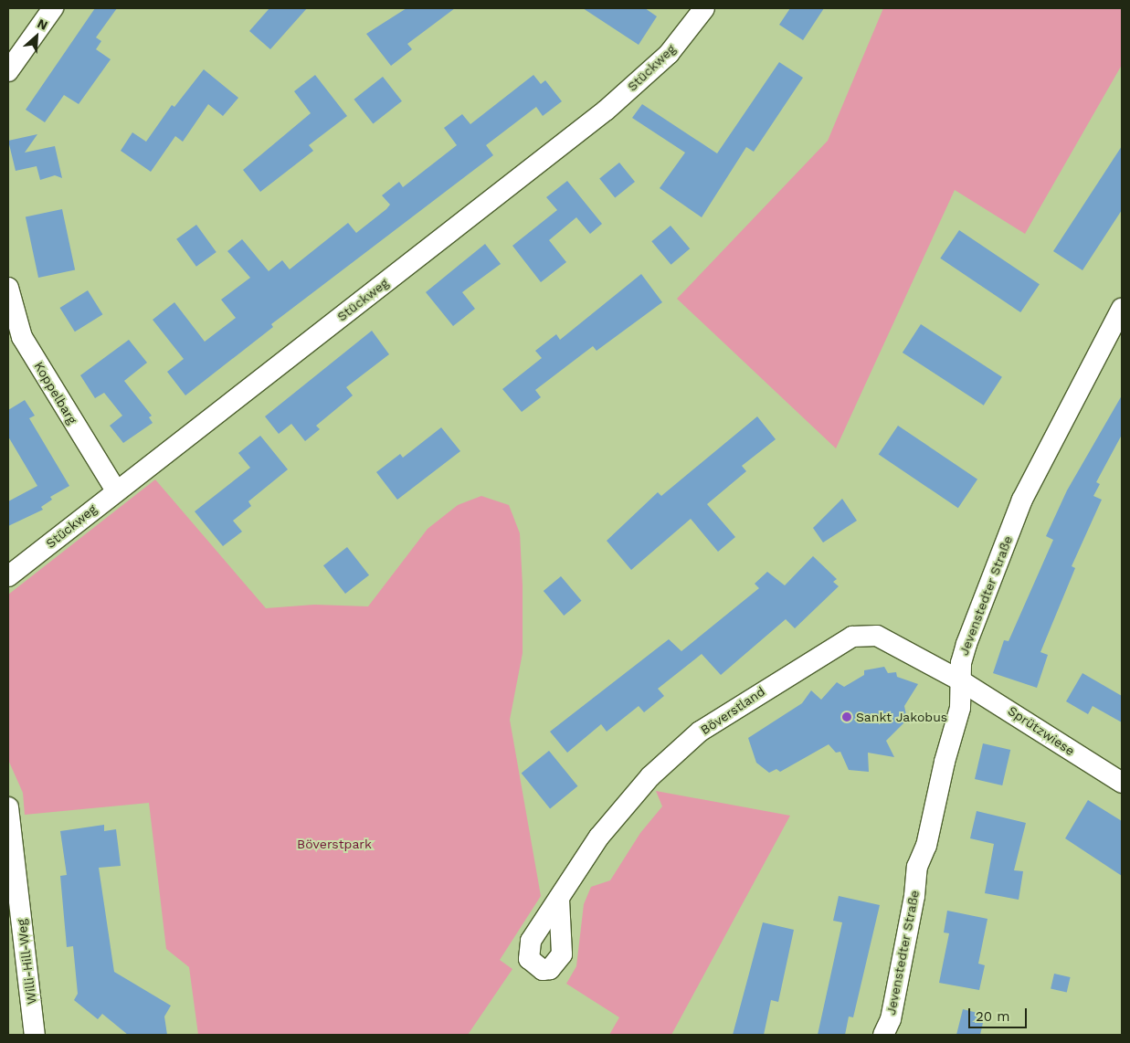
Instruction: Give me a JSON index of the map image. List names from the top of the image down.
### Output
{
  "streets": {
    "street": [
      "Stückweg",
      "Koppelbarg",
      "Jevenstedter Straße",
      "Böverstland",
      "Sprützwiese",
      "Willi-Hill-Weg"
    ]
  },
  "crossings": [
    ["Stückweg", "Koppelbarg"],
    ["Jevenstedter Straße", "Böverstland"],
    ["Jevenstedter Straße", "Sprützwiese"],
    ["Böverstland", "Sprützwiese"]
  ],
  "parks": ["Böverstpark"],
  "places": ["Sankt Jakobus"],
  "scale_bar": "20 m",
  "north": "top right"
}
